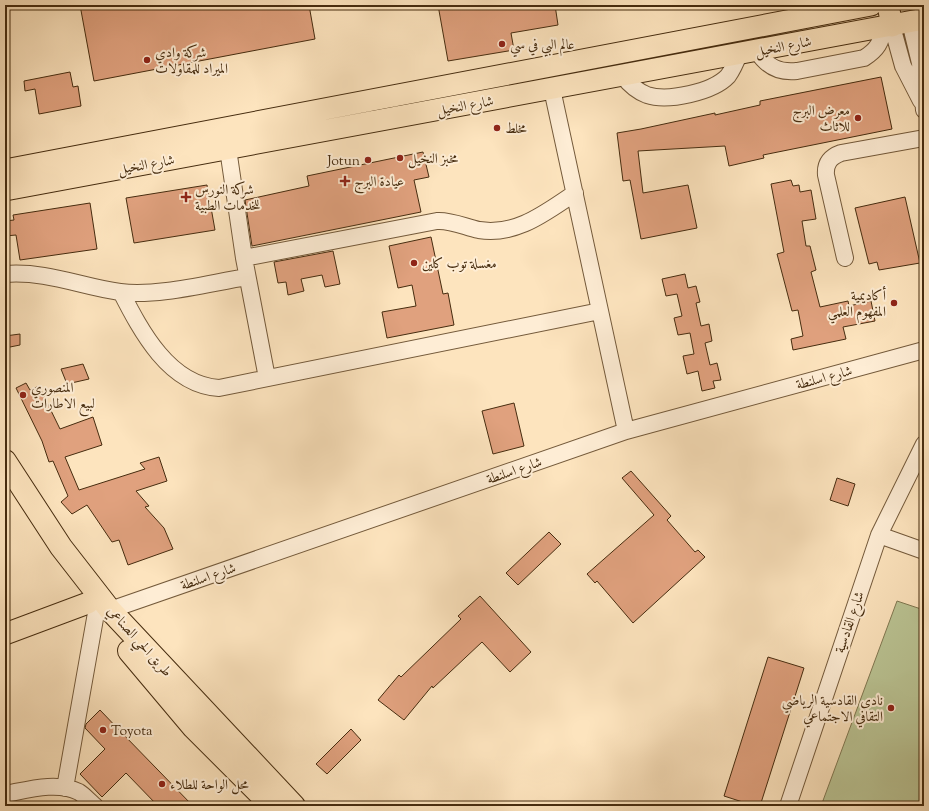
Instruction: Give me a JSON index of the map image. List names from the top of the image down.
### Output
{
  "streets": {
    "highway": ["طريق الحي الصناعي"],
    "main road": ["شارع النخيل"],
    "street": ["شارع اسلنطة", "شارع القادسية"]
  },
  "crossings": [
    ["شارع اسلنطة", "طريق الحي الصناعي"]
  ],
  "places": {
    "other": [
      "عالم البي في سي",
      "شركة وادي الميراد للمقاولات",
      "معرض البرج للاثاث",
      "مخلط",
      "مخبز النخيل",
      "Jotun",
      "مغسلة توب كلين",
      "أكاديمية المفهوم العلمي",
      "المنصوري لبيع الاطارات",
      "نادي القادسية الرياضي التقافي الاجتماعي",
      "Toyota",
      "محل الواحة للطلاء"
    ],
    "health": ["عيادة البرج", "شركة النورس للخدمات الطبية"]
  }
}
